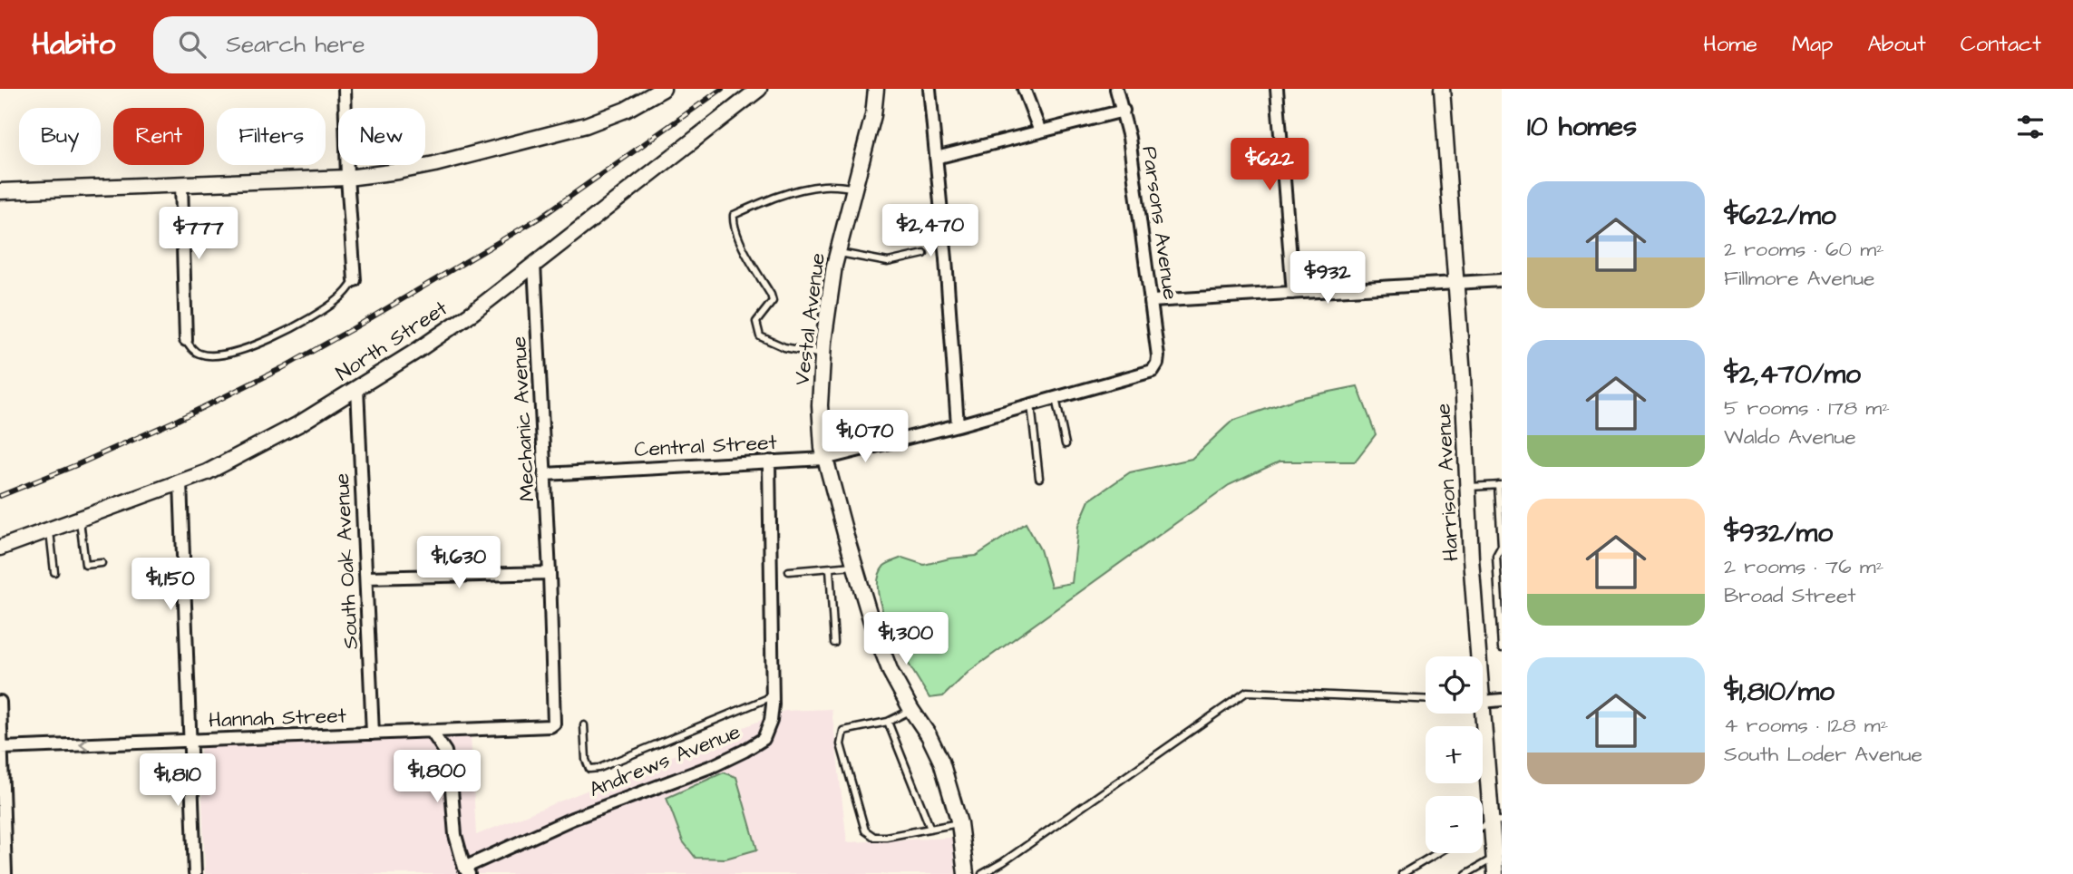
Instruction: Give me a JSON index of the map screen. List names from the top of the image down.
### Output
{
  "streets": {
    "street": [
      "Parsons Avenue",
      "Vestal Avenue",
      "North Street",
      "Mechanic Avenue",
      "Central Street",
      "Harrison Avenue",
      "South Oak Avenue",
      "Hannah Street",
      "Andrews Avenue"
    ]
  },
  "crossings": [
    ["Parsons Avenue", "Central Street"],
    ["Vestal Avenue", "Central Street"],
    ["North Street", "Mechanic Avenue"],
    ["North Street", "South Oak Avenue"],
    ["Mechanic Avenue", "Central Street"],
    ["Mechanic Avenue", "Hannah Street"],
    ["Central Street", "Andrews Avenue"],
    ["South Oak Avenue", "Hannah Street"]
  ],
  "page": {
    "header": "Habito",
    "search": "Search here",
    "nav": [
      "Home",
      "Map",
      "About",
      "Contact"
    ],
    "heading": "10 homes",
    "chip": [
      "Buy",
      "Rent",
      "Filters",
      "New"
    ],
    "price": [
      "$622",
      "$2,470",
      "$777",
      "$932",
      "$1,070",
      "$1,630",
      "$1,150",
      "$1,300",
      "$1,800",
      "$1,810"
    ],
    "list": [
      {
        "name": "$622/mo",
        "note": "2 rooms · 60 m² · Fillmore Avenue"
      },
      {
        "name": "$2,470/mo",
        "note": "5 rooms · 178 m² · Waldo Avenue"
      },
      {
        "name": "$932/mo",
        "note": "2 rooms · 76 m² · Broad Street"
      },
      {
        "name": "$1,810/mo",
        "note": "4 rooms · 128 m² · South Loder Avenue"
      }
    ],
    "map_buttons": ["+", "−"]
  }
}
